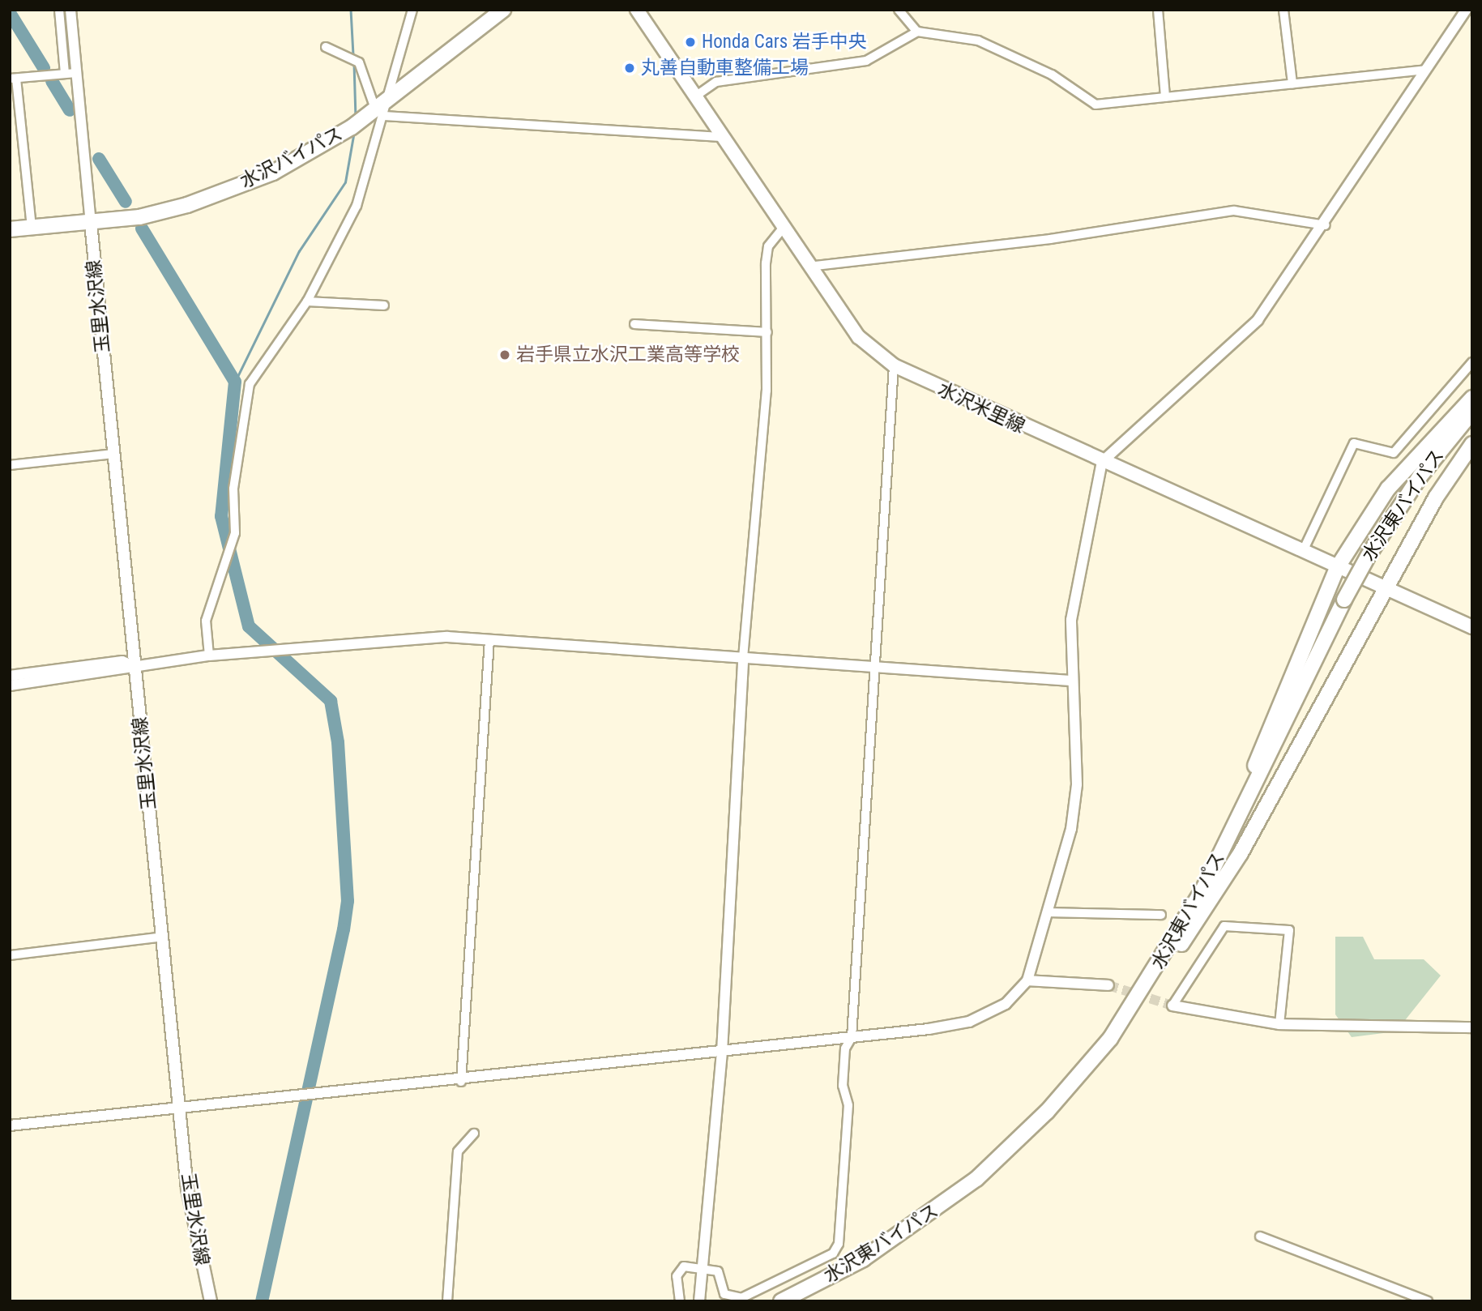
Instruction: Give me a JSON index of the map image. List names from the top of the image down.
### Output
{
  "streets": {
    "highway": ["水沢バイパス", "水沢東バイパス"],
    "main road": ["玉里水沢線", "水沢米里線"]
  },
  "crossings": [
    ["水沢バイパス", "玉里水沢線"]
  ],
  "places": ["Honda Cars 岩手中央", "丸善自動車整備工場", "岩手県立水沢工業高等学校"]
}
